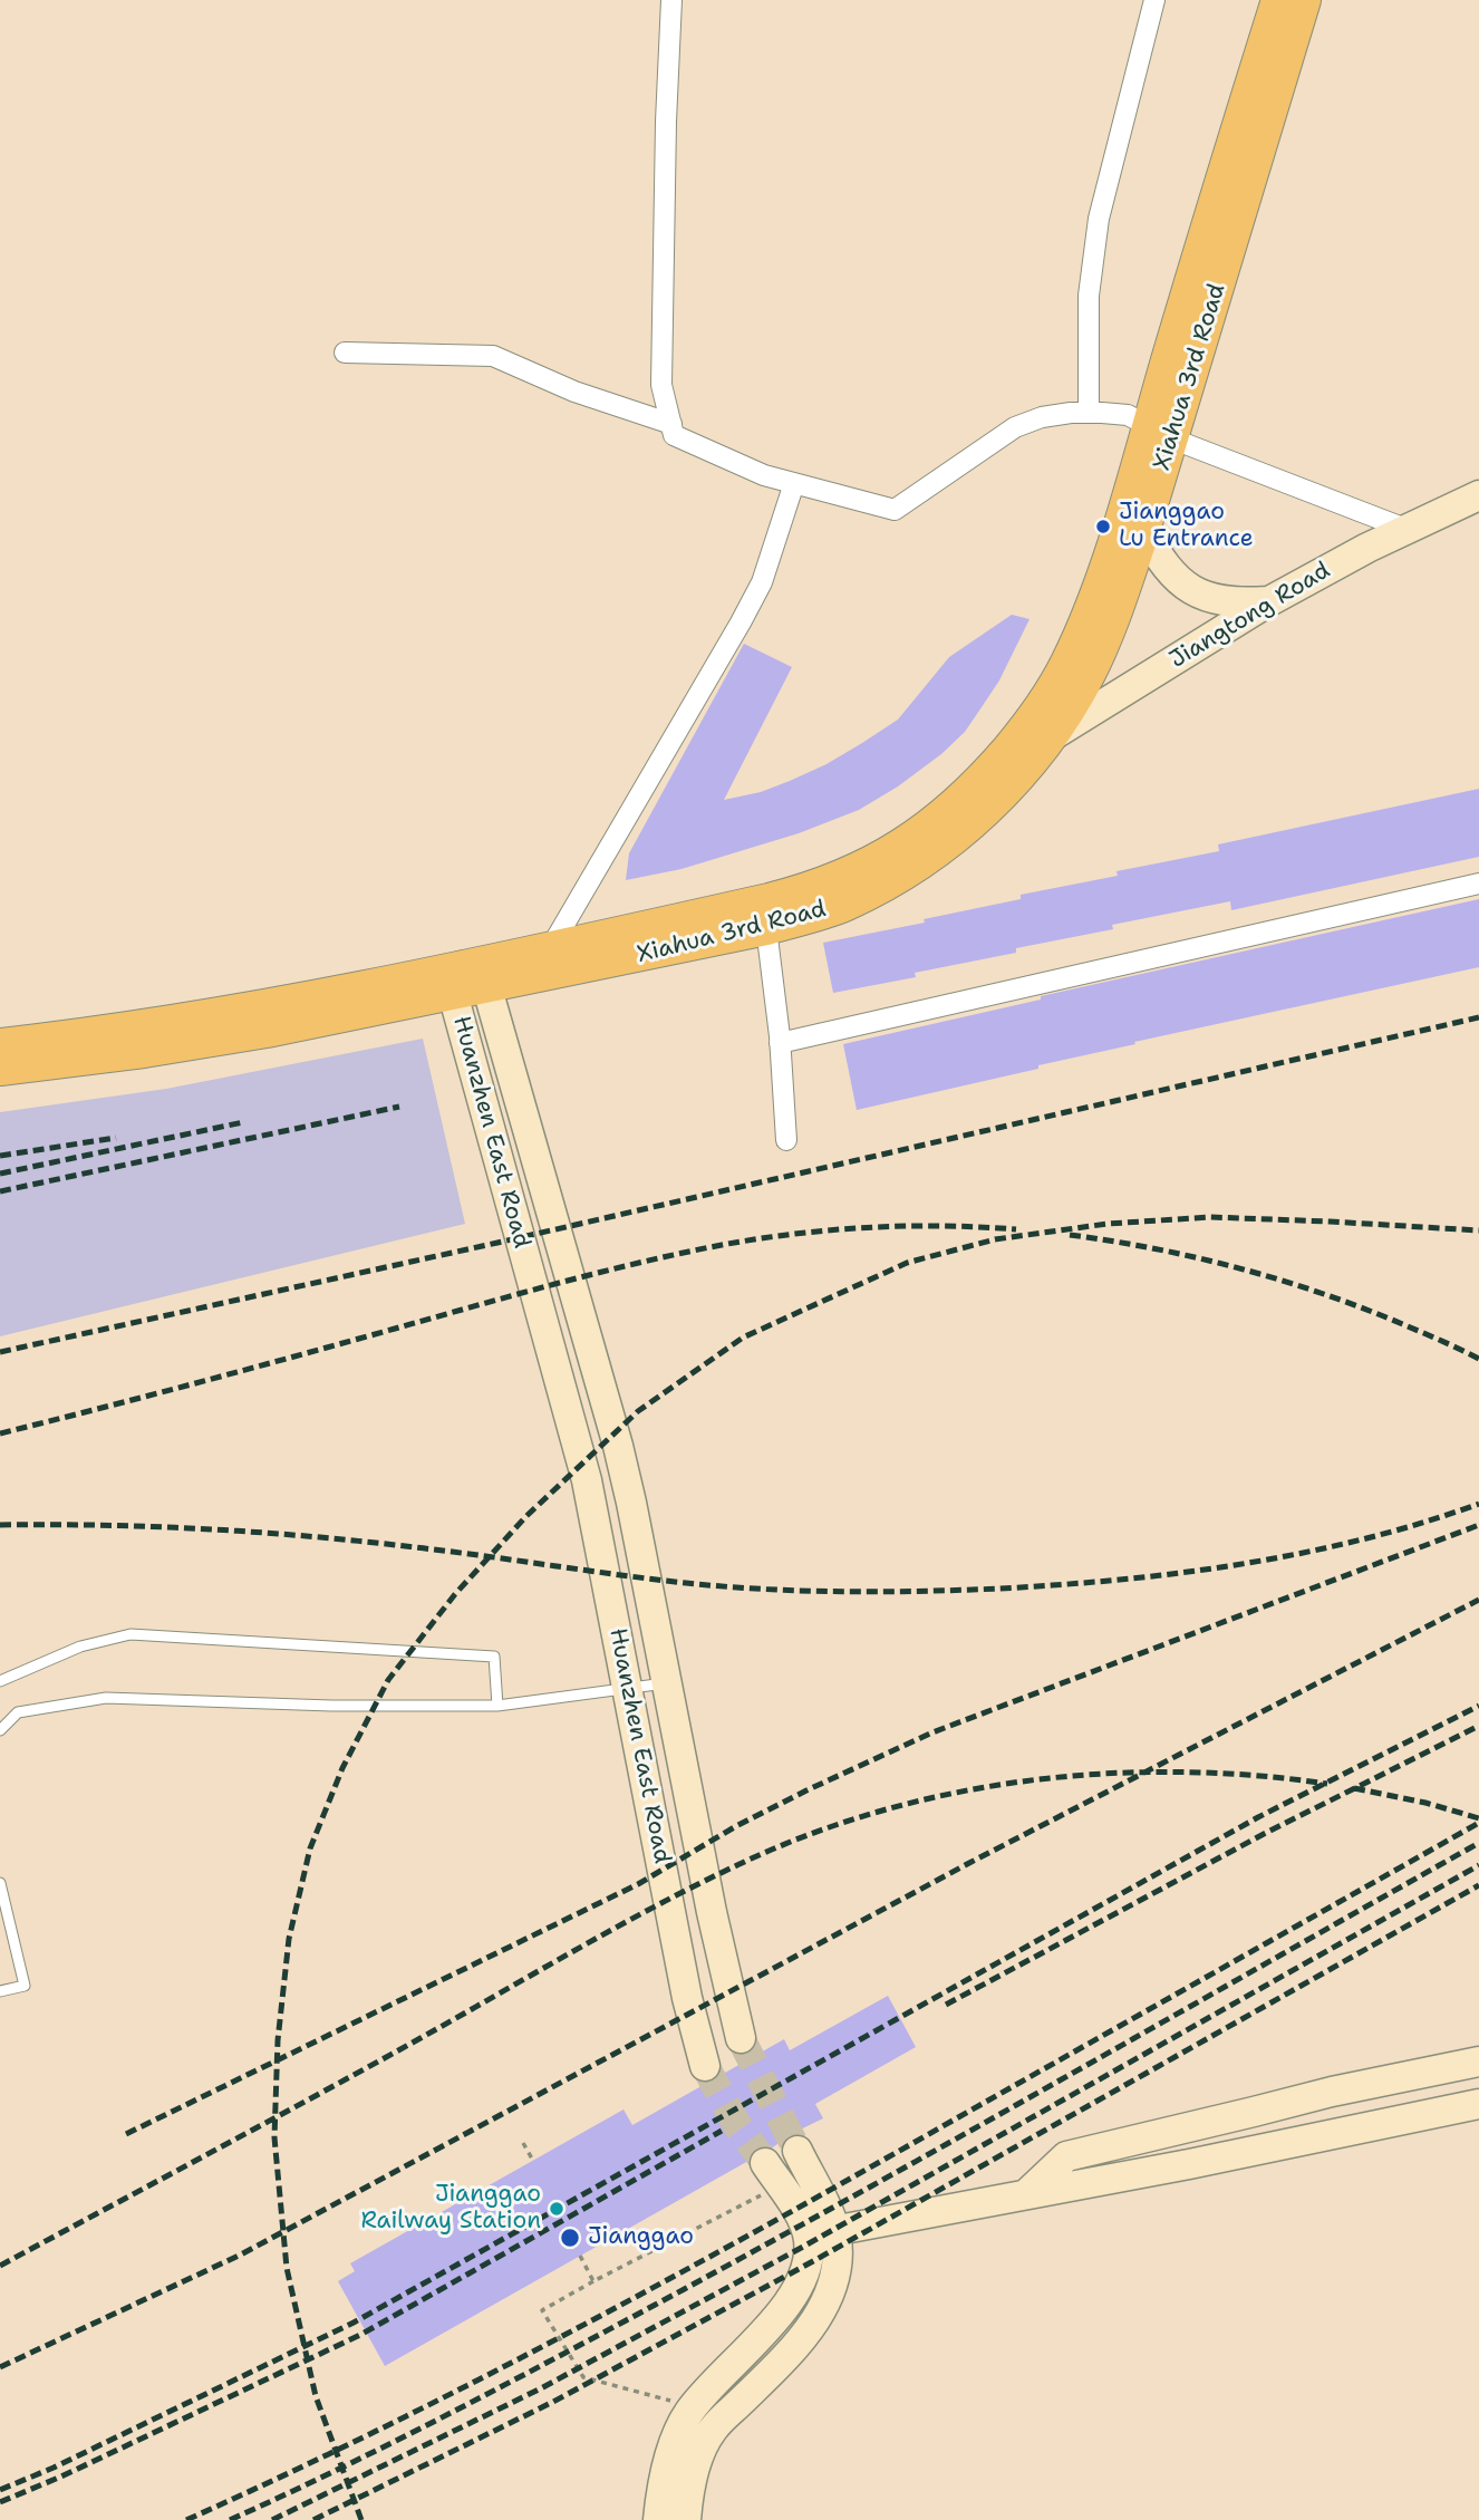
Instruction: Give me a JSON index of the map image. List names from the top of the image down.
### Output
{
  "streets": {
    "main road": ["Xiahua 3rd Road"],
    "street": ["Jiangtong Road", "Huanzhen East Road"]
  },
  "crossings": [
    ["Xiahua 3rd Road", "Jiangtong Road"],
    ["Xiahua 3rd Road", "Huanzhen East Road"]
  ],
  "places": ["Jianggao Lu Entrance", "Jianggao Railway Station", "Jianggao"]
}
